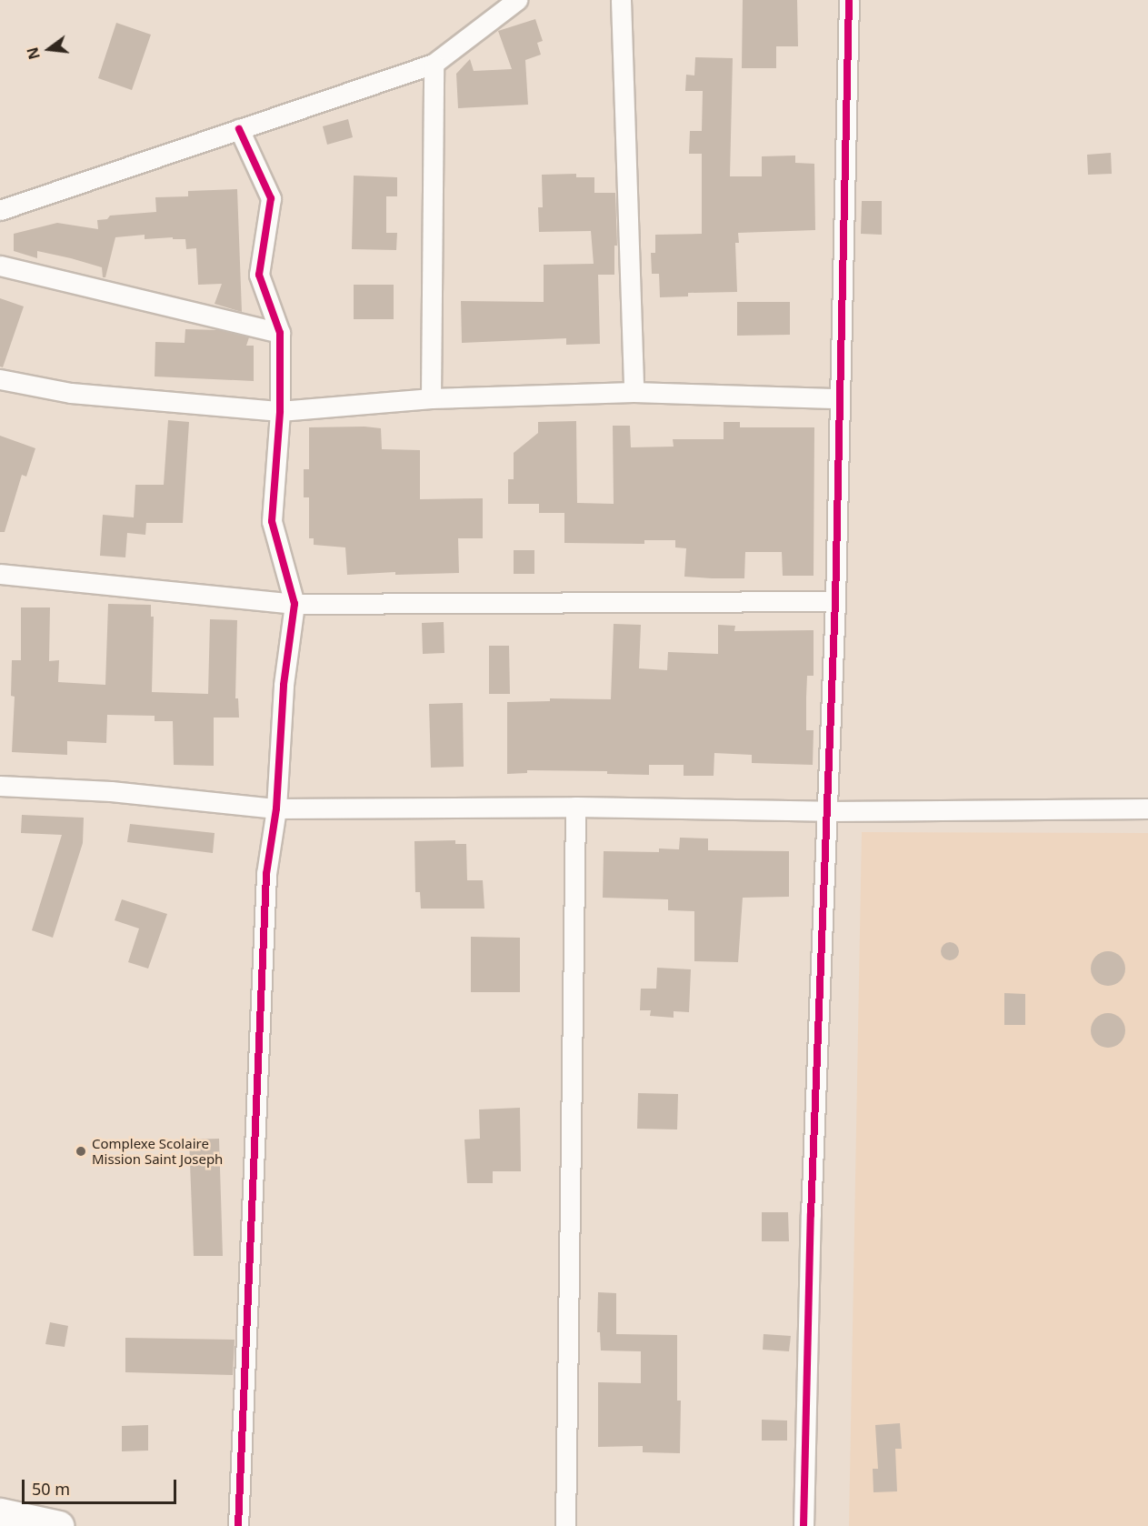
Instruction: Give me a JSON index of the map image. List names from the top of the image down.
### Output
{
  "places": ["Complexe Scolaire Mission Saint Joseph"],
  "scale_bar": "50 m",
  "north": "left"
}
